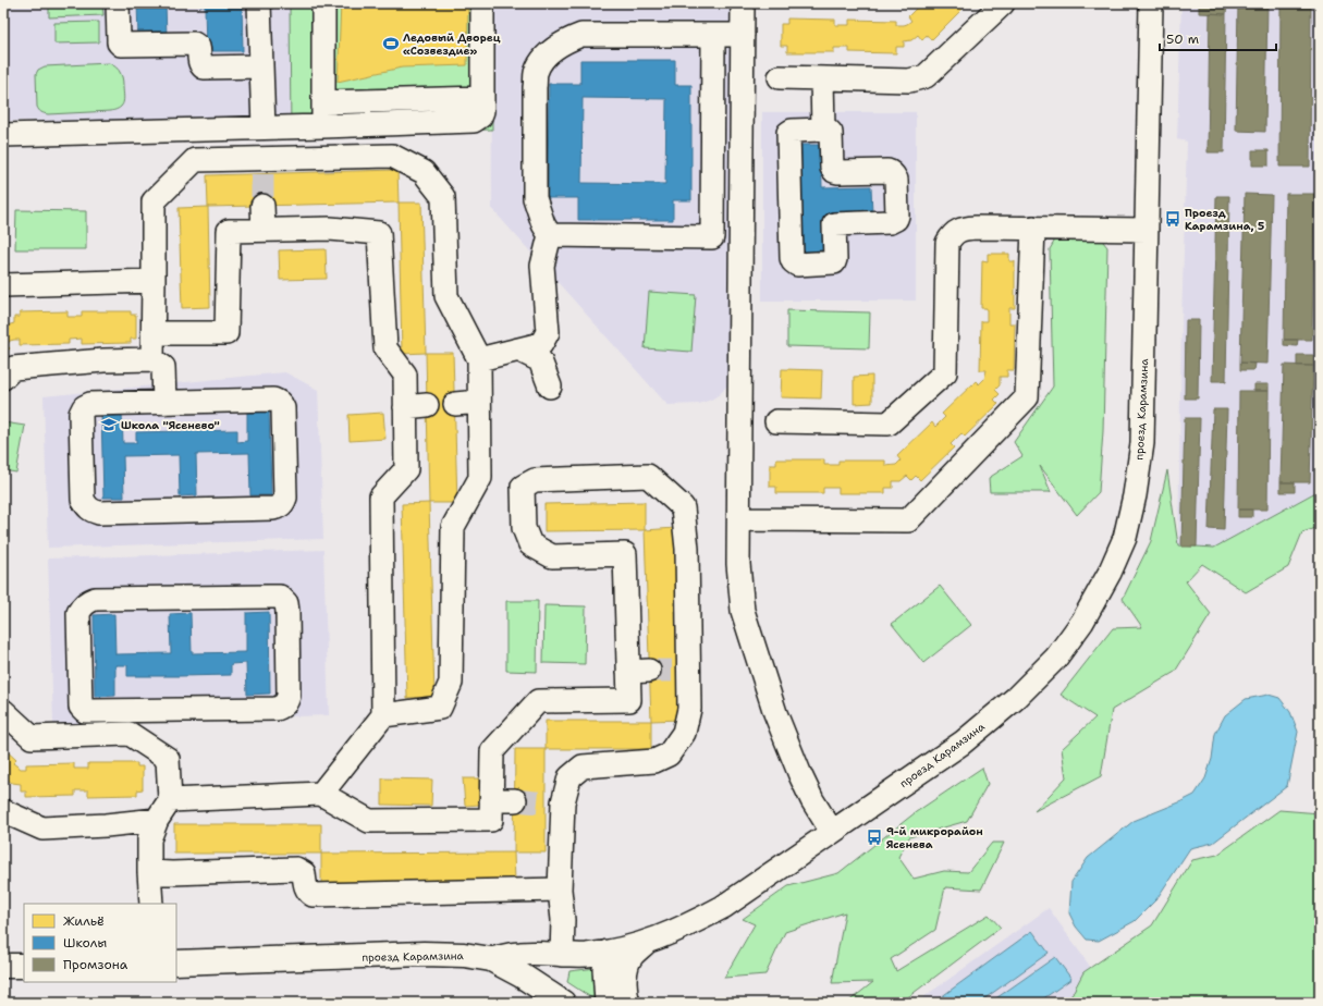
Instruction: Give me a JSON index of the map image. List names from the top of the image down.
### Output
{
  "streets": {
    "main road": ["проезд Карамзина"]
  },
  "places": {
    "sports": ["Ледовый Дворец «Созвездие»"],
    "bus stop": ["Проезд Карамзина, 5", "9-й микрорайон Ясенева"],
    "school or university": ["Школа \"Ясенево\""]
  },
  "legend": ["Жильё", "Школы", "Промзона"],
  "scale_bar": "50 m"
}
